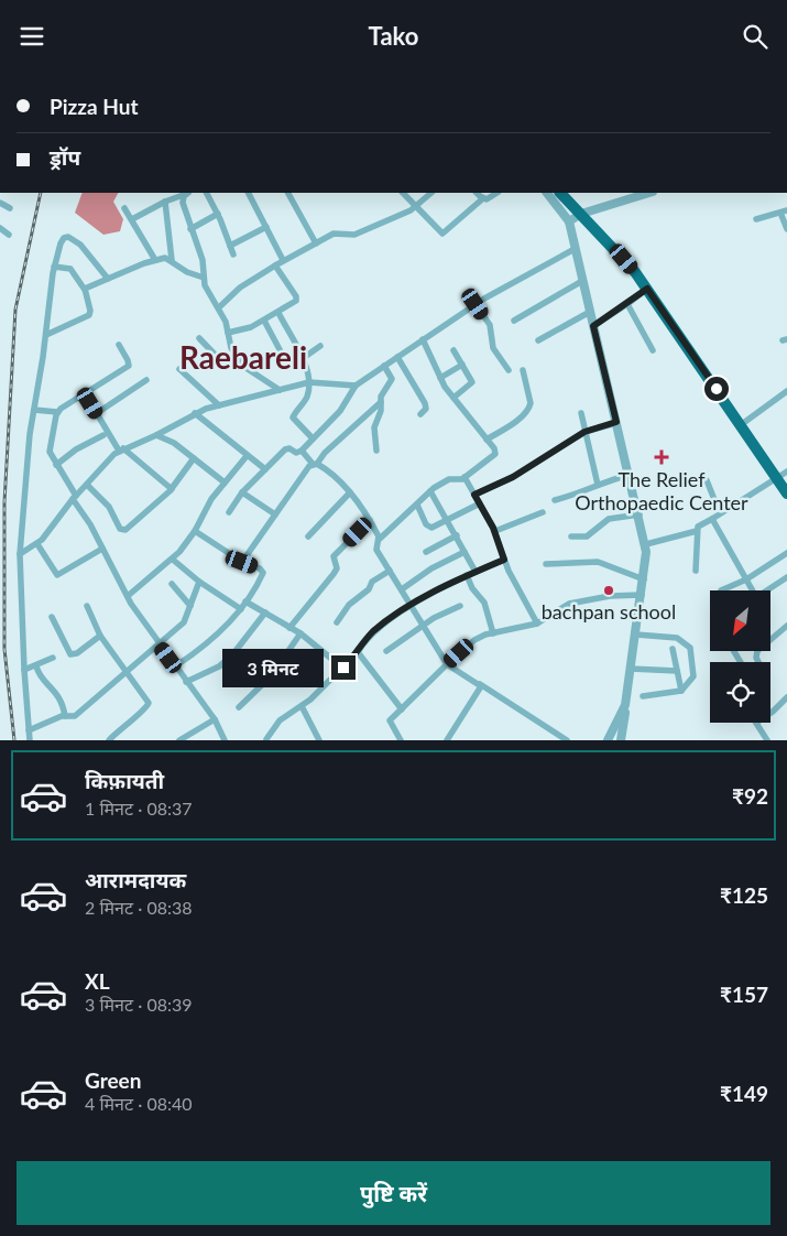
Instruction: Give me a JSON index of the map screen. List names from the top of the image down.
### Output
{
  "districts": ["Raebareli"],
  "places": {
    "health": ["The Relief Orthopaedic Center"],
    "other": ["bachpan school"]
  },
  "north": "bottom left",
  "page": {
    "header": "Tako",
    "banner": ["Pizza Hut", "ड्रॉप"],
    "bubble": "3 मिनट",
    "list": [
      {
        "name": "किफ़ायती",
        "note": "1 मिनट · 08:37",
        "value": "₹92"
      },
      {
        "name": "आरामदायक",
        "note": "2 मिनट · 08:38",
        "value": "₹125"
      },
      {
        "name": "XL",
        "note": "3 मिनट · 08:39",
        "value": "₹157"
      },
      {
        "name": "Green",
        "note": "4 मिनट · 08:40",
        "value": "₹149"
      }
    ],
    "buttons": "पुष्टि करें"
  }
}
